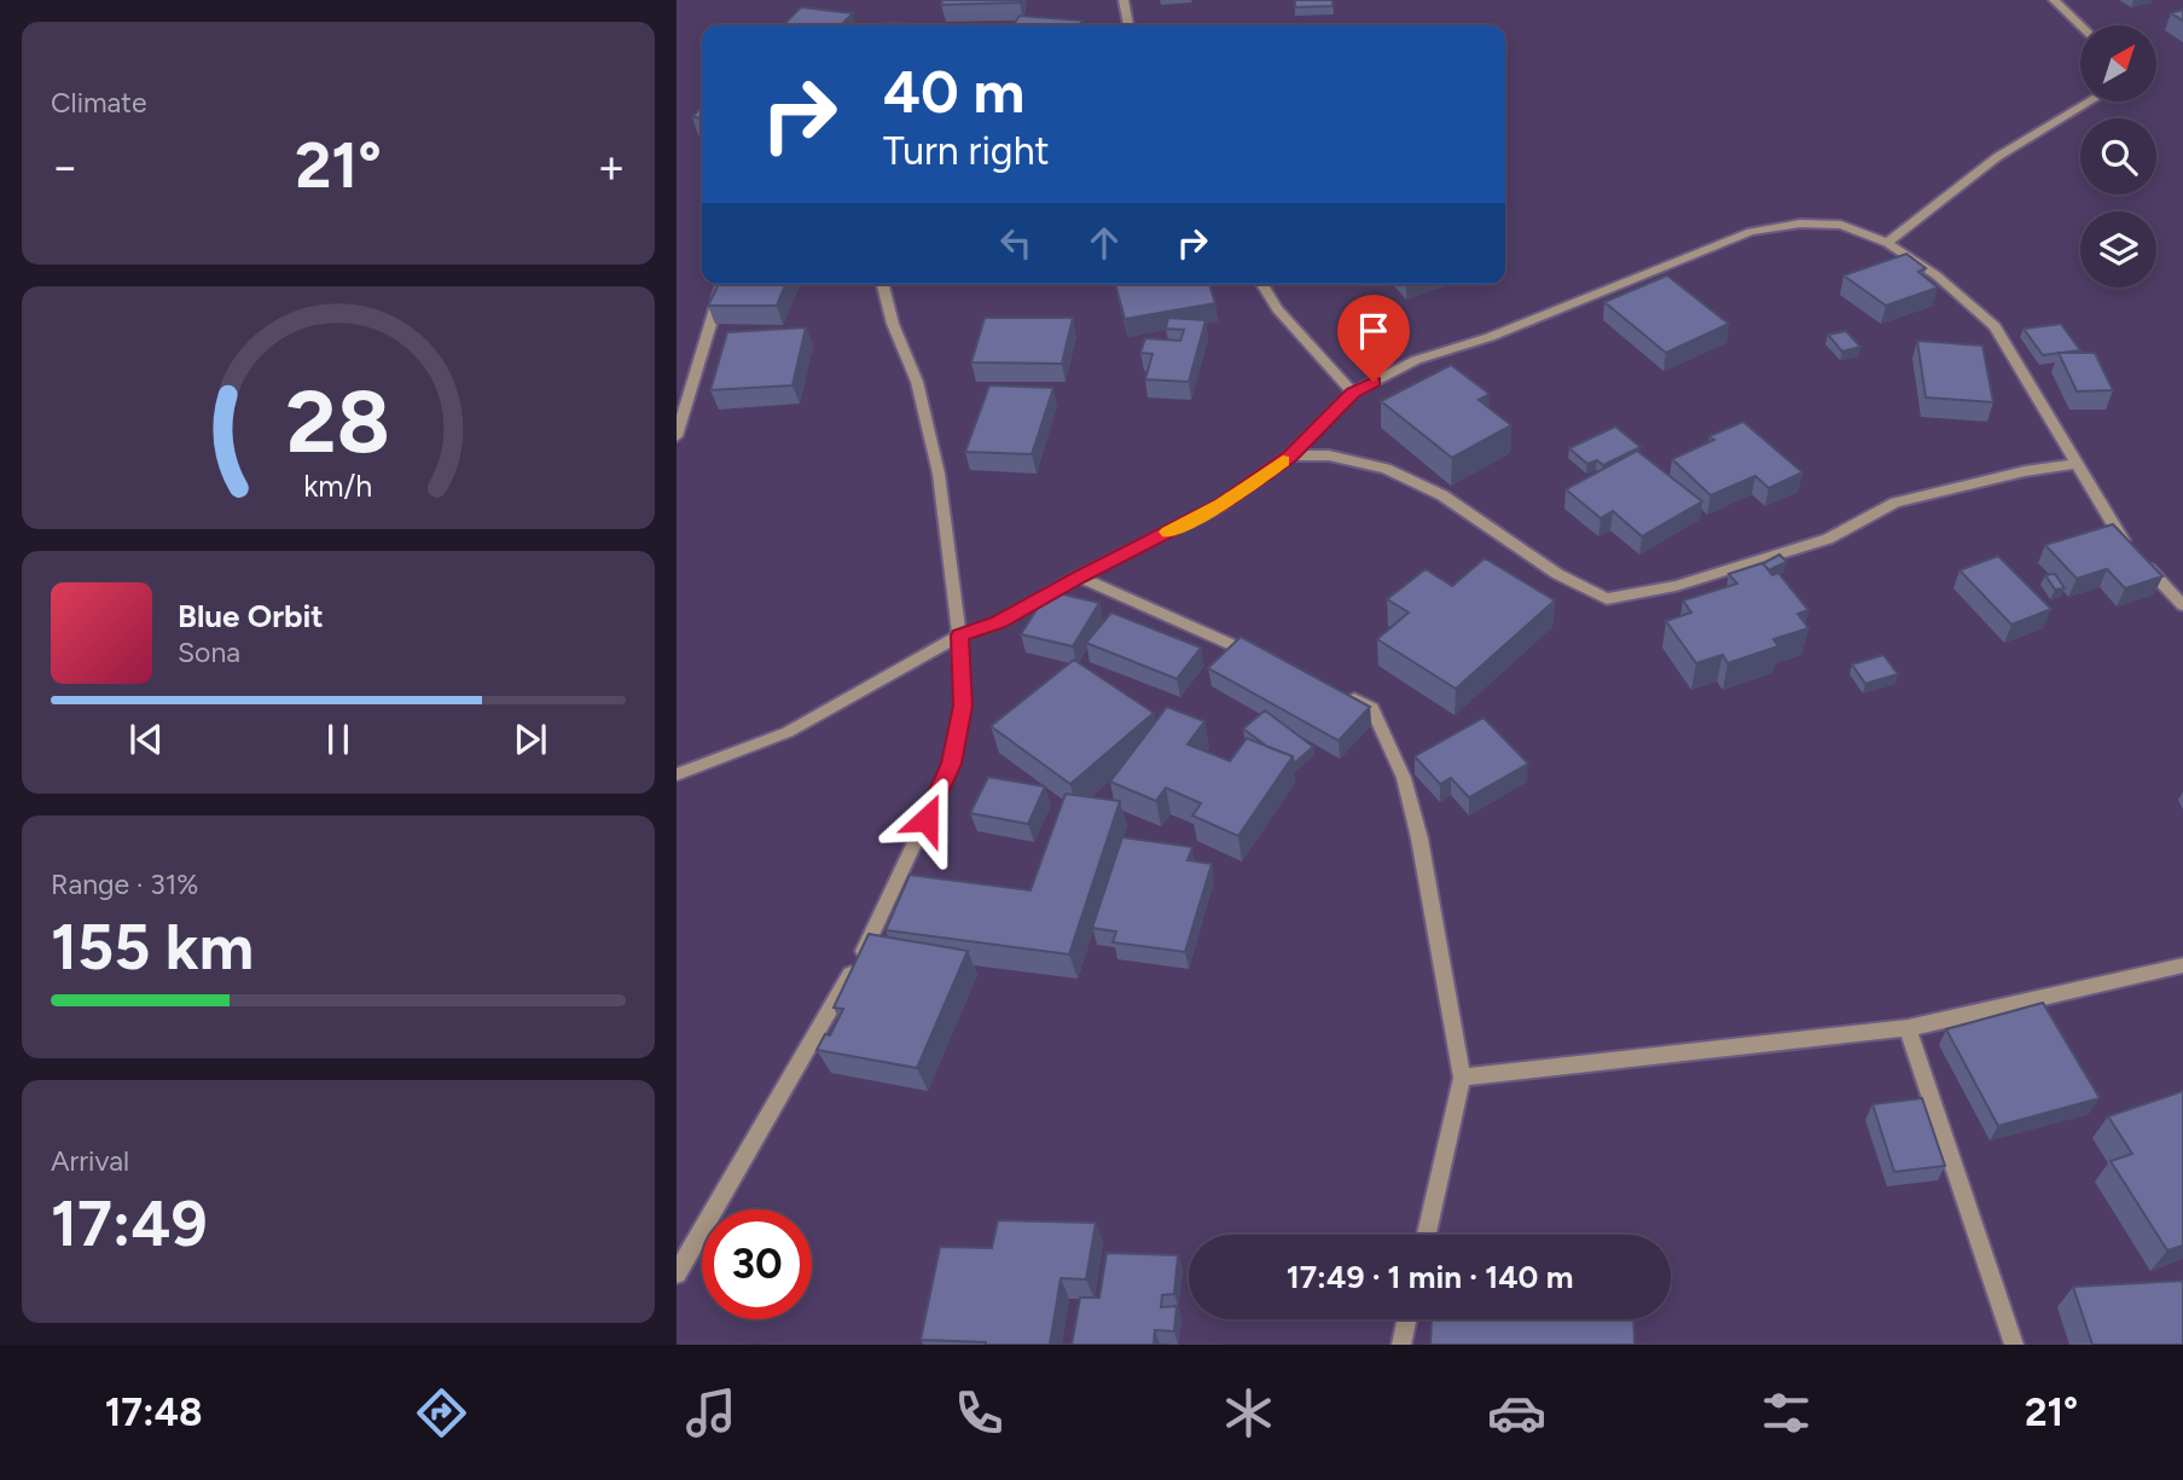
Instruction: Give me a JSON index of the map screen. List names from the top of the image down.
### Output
{
  "north": "top right",
  "page": {
    "tile": [
      "Climate",
      ["Range · 31%", "155 km"],
      ["Arrival", "17:49"]
    ],
    "turn": ["40 m", "Turn right"],
    "heat": ["−", "21°", "+"],
    "song": ["Blue Orbit", "Sona"],
    "limit": "30",
    "trip": "17:49 · 1 min · 140 m",
    "tabs": ["17:48", "21°"],
    "gauge": ["28", "km/h"]
  }
}
